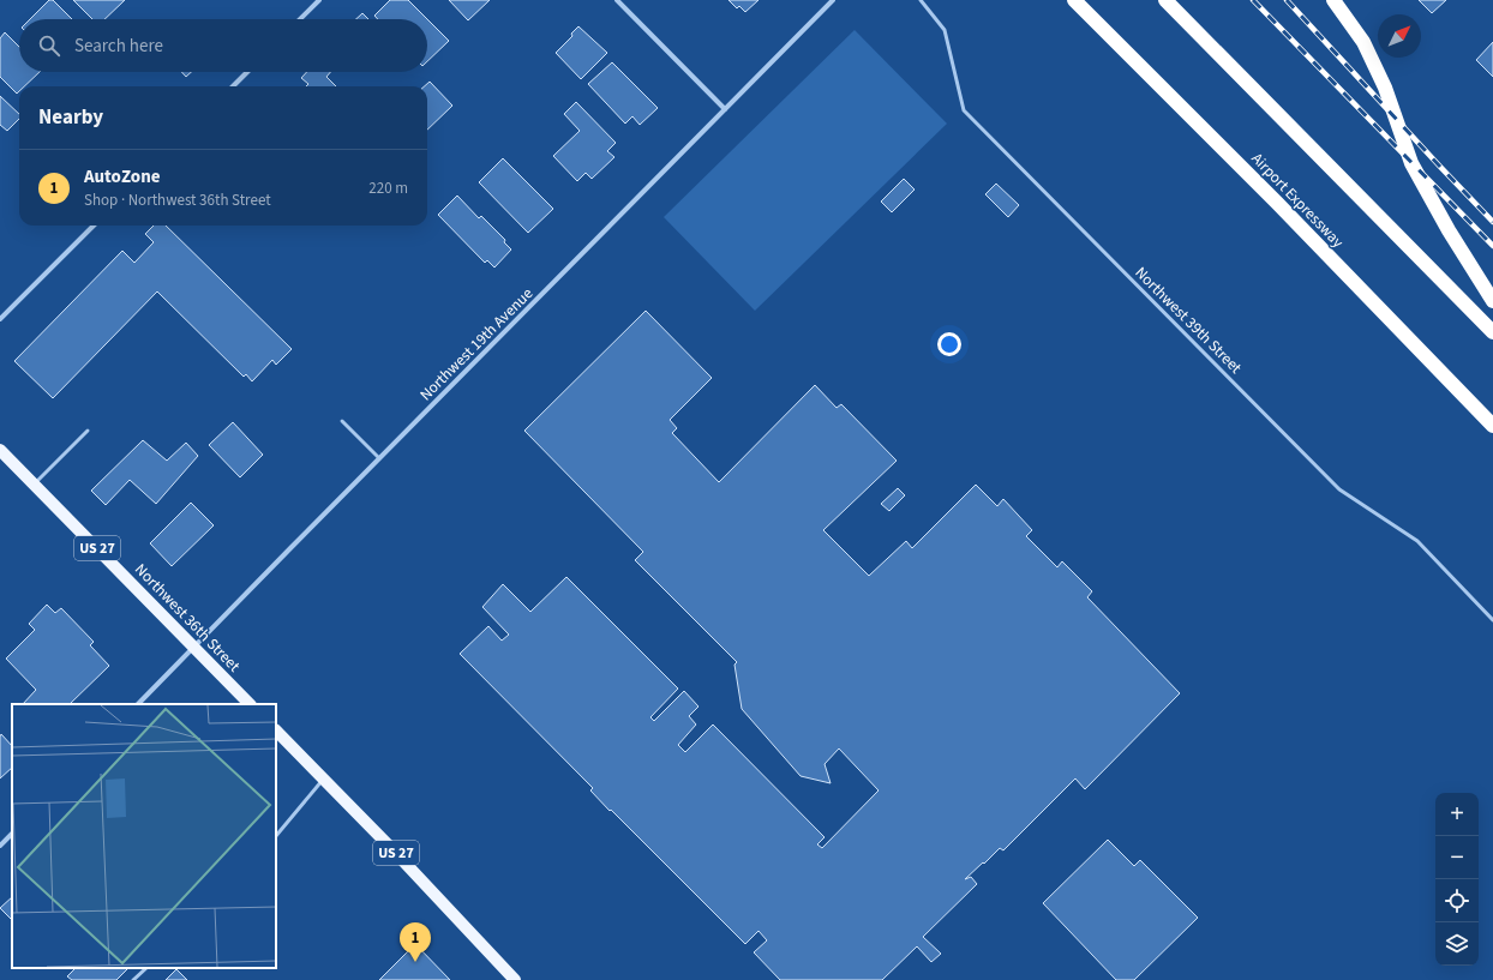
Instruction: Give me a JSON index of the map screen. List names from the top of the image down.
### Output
{
  "streets": {
    "highway": ["Airport Expressway"],
    "main road": ["US 27", "Northwest 36th Street"],
    "street": ["Northwest 19th Avenue"],
    "lane": ["Northwest 39th Street"]
  },
  "crossings": [
    ["Northwest 19th Avenue", "Northwest 36th Street"]
  ],
  "north": "top right",
  "page": {
    "search": "Search here",
    "heading": "Nearby",
    "list": [
      {
        "mark": "1",
        "name": "AutoZone",
        "note": "Shop · Northwest 36th Street",
        "value": "220 m"
      }
    ],
    "map_buttons": ["+", "−"],
    "pins": "1"
  }
}
